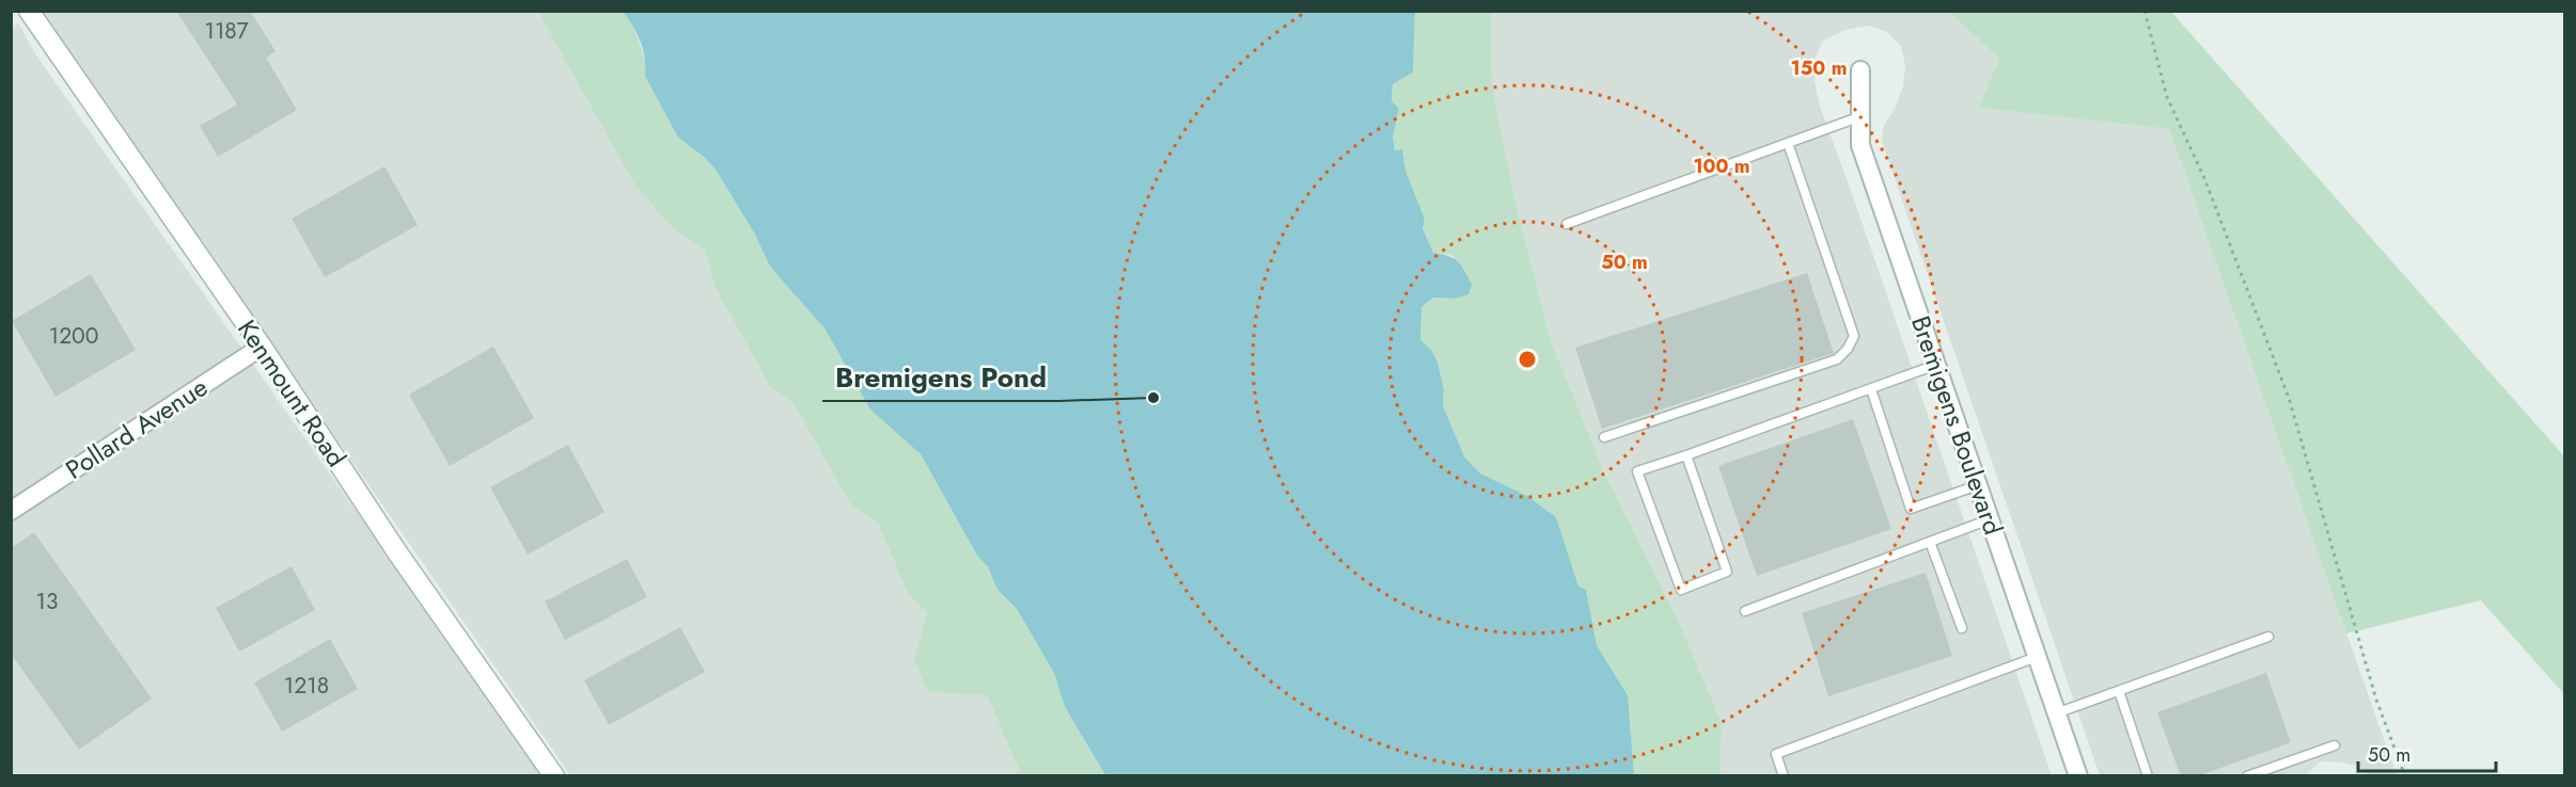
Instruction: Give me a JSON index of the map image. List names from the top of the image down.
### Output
{
  "streets": {
    "main road": ["Kenmount Road"],
    "street": ["Bremigens Boulevard", "Pollard Avenue"]
  },
  "crossings": [
    ["Kenmount Road", "Pollard Avenue"]
  ],
  "places": ["Bremigens Pond"],
  "house_numbers": [
    "1187",
    "1200",
    "13",
    "1218"
  ],
  "scale_bar": "50 m",
  "rings": ["150 m", "100 m", "50 m"]
}
